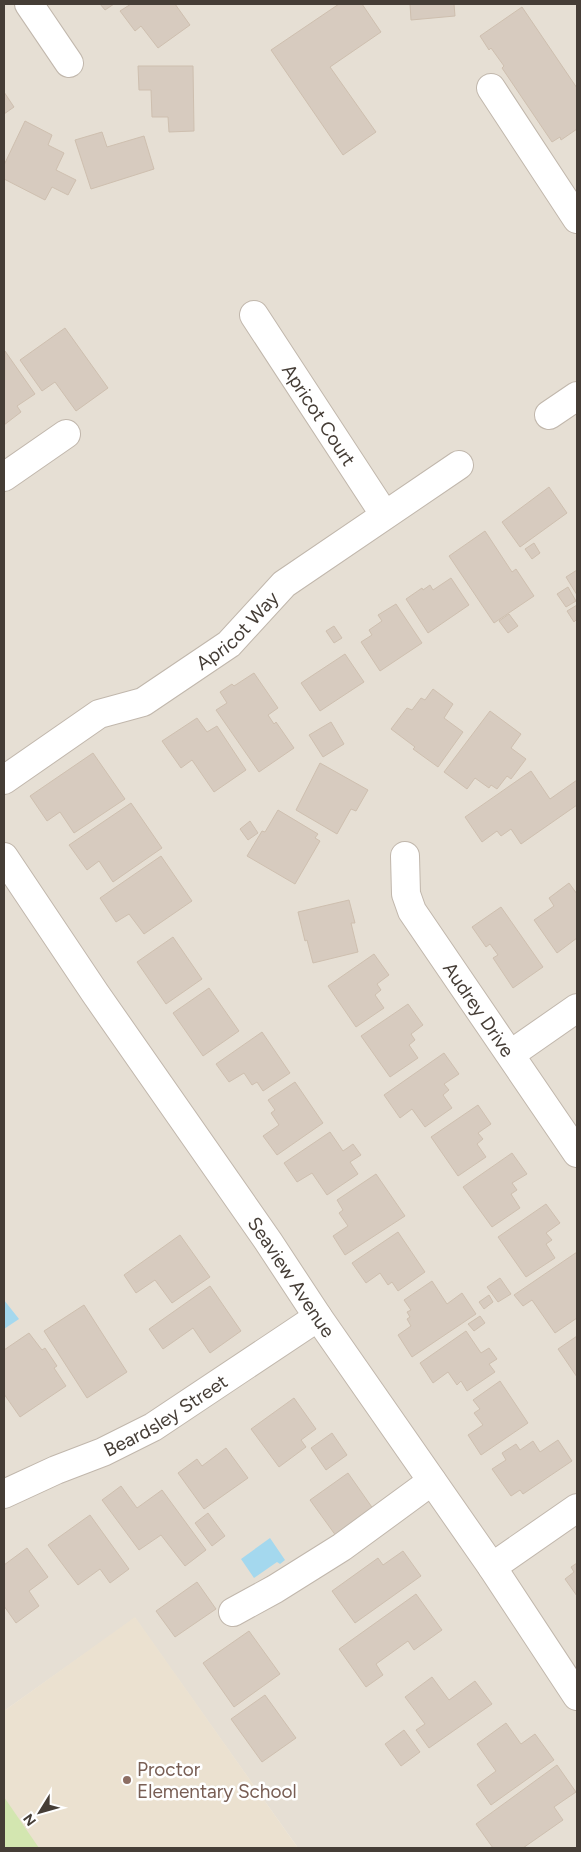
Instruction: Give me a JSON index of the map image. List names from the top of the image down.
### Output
{
  "streets": {
    "street": [
      "Apricot Court",
      "Apricot Way",
      "Audrey Drive",
      "Seaview Avenue",
      "Beardsley Street"
    ]
  },
  "crossings": [
    ["Apricot Court", "Apricot Way"],
    ["Seaview Avenue", "Beardsley Street"]
  ],
  "places": ["Proctor Elementary School"],
  "north": "bottom left"
}
